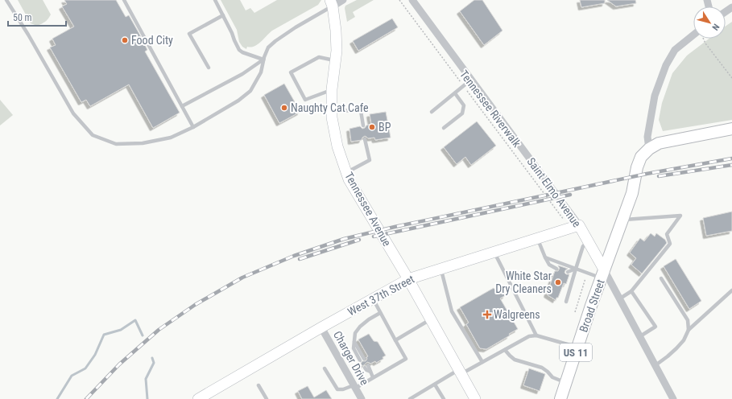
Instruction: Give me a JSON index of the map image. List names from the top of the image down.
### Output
{
  "streets": {
    "main road": ["Broad Street", "US 11"],
    "street": [
      "Saint Elmo Avenue",
      "Tennessee Avenue",
      "West 37th Street",
      "Charger Drive"
    ],
    "path": ["Tennessee Riverwalk"]
  },
  "crossings": [
    ["Tennessee Riverwalk", "Saint Elmo Avenue"],
    ["Tennessee Riverwalk", "West 37th Street"],
    ["Saint Elmo Avenue", "West 37th Street"],
    ["Saint Elmo Avenue", "Broad Street"],
    ["Tennessee Avenue", "West 37th Street"],
    ["West 37th Street", "Charger Drive"],
    ["Broad Street", "US 11"]
  ],
  "places": {
    "other": [
      "Food City",
      "Naughty Cat Cafe",
      "BP",
      "White Star Dry Cleaners"
    ],
    "health": ["Walgreens"]
  },
  "scale_bar": "50 m",
  "north": "bottom right"
}
